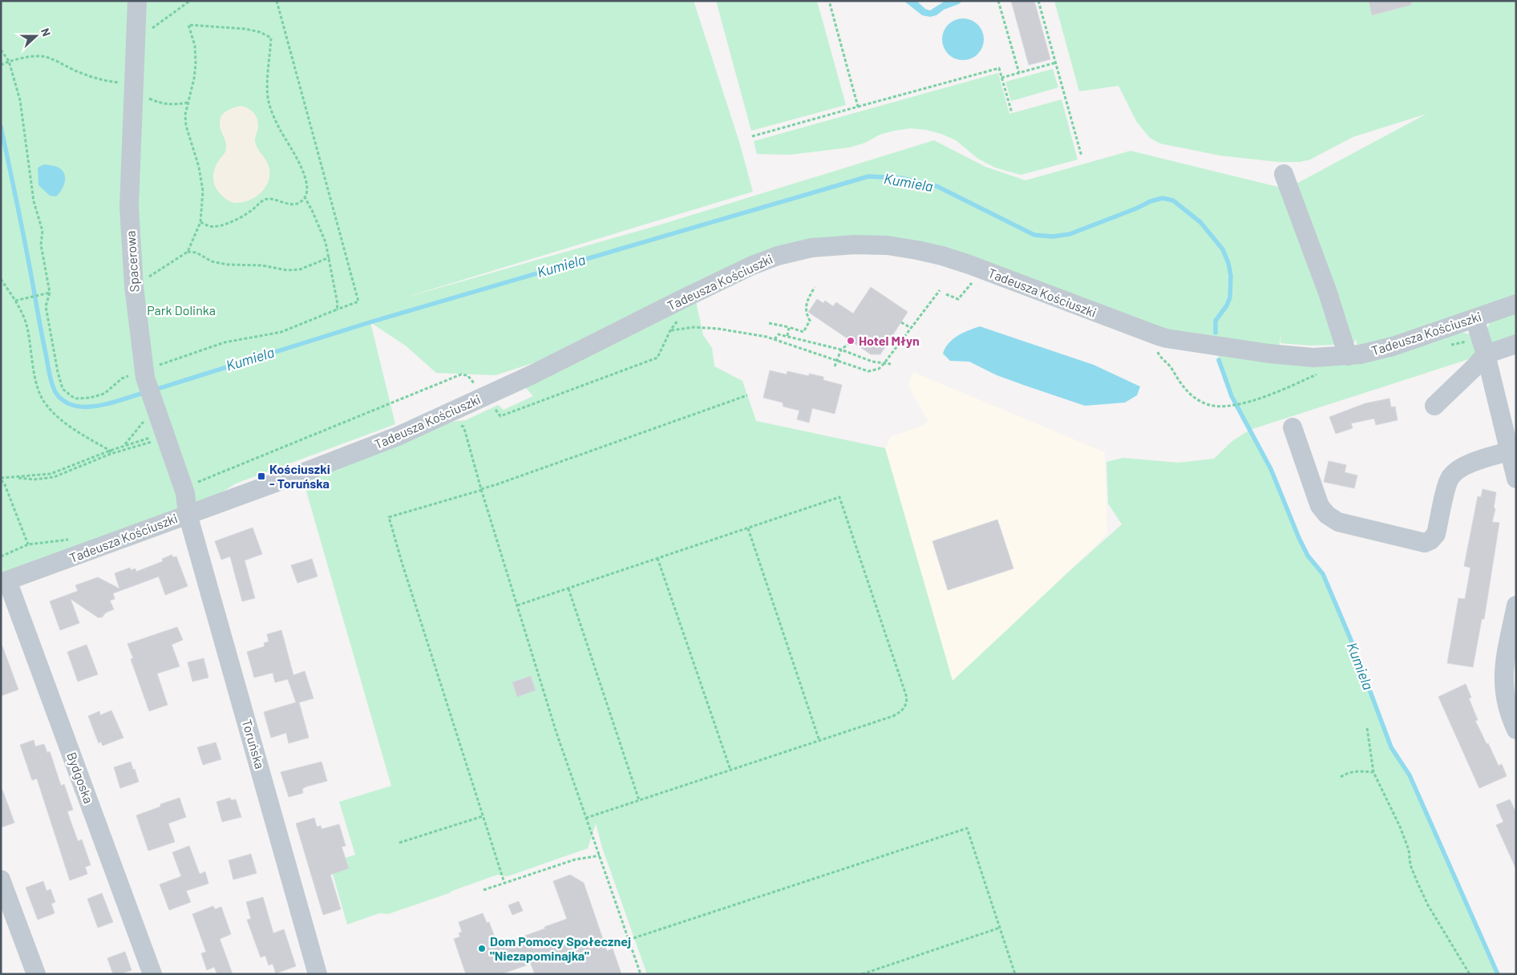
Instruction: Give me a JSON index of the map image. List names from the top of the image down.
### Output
{
  "streets": {
    "street": [
      "Spacerowa",
      "Tadeusza Kościuszki",
      "Toruńska",
      "Bydgoska"
    ]
  },
  "crossings": [
    ["Spacerowa", "Tadeusza Kościuszki"],
    ["Spacerowa", "Toruńska"],
    ["Tadeusza Kościuszki", "Toruńska"],
    ["Tadeusza Kościuszki", "Bydgoska"]
  ],
  "water": ["Kumiela"],
  "parks": ["Park Dolinka"],
  "places": {
    "other": ["Hotel Młyn", "Dom Pomocy Społecznej \"Niezapominajka\""],
    "transit": ["Kościuszki - Toruńska"]
  },
  "north": "right"
}
